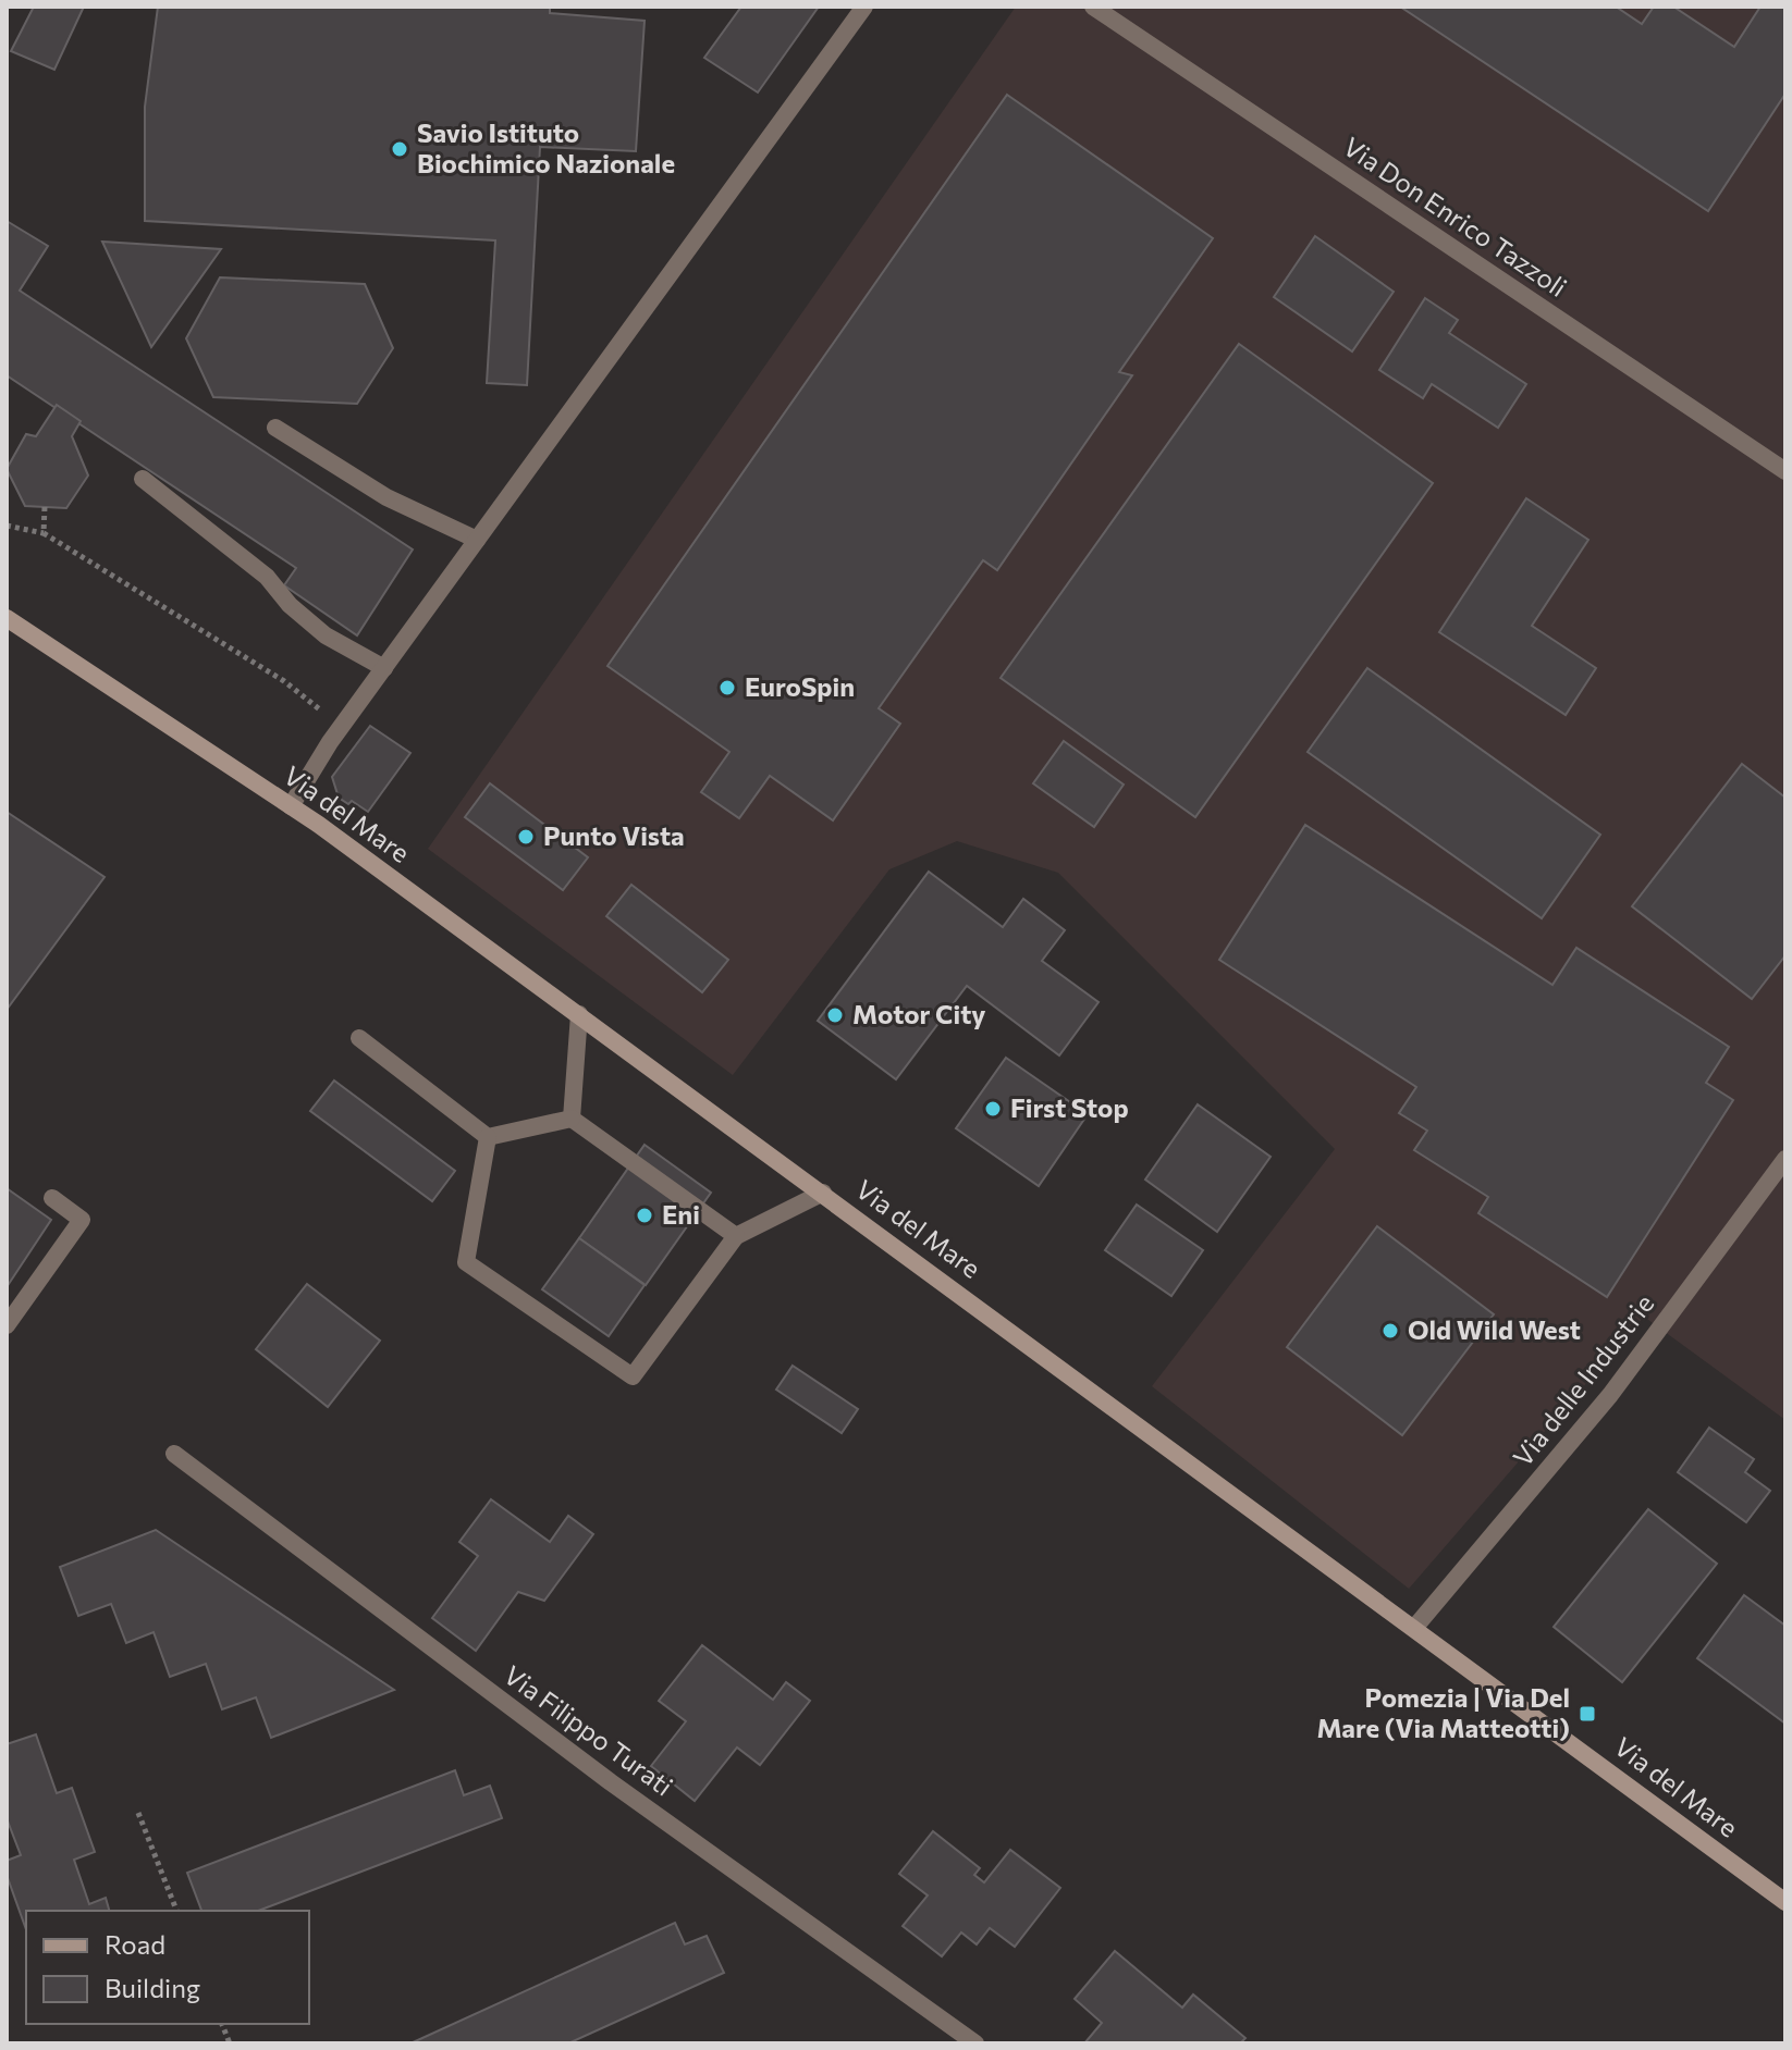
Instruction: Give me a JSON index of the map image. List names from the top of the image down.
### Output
{
  "streets": {
    "main road": ["Via del Mare"],
    "street": ["Via Don Enrico Tazzoli", "Via delle Industrie", "Via Filippo Turati"]
  },
  "crossings": [
    ["Via del Mare", "Via delle Industrie"]
  ],
  "places": {
    "other": [
      "Savio Istituto Biochimico Nazionale",
      "EuroSpin",
      "Punto Vista",
      "Motor City",
      "First Stop",
      "Eni",
      "Old Wild West"
    ],
    "transit": ["Pomezia | Via Del Mare (Via Matteotti)"]
  },
  "legend": ["Road", "Building"]
}
